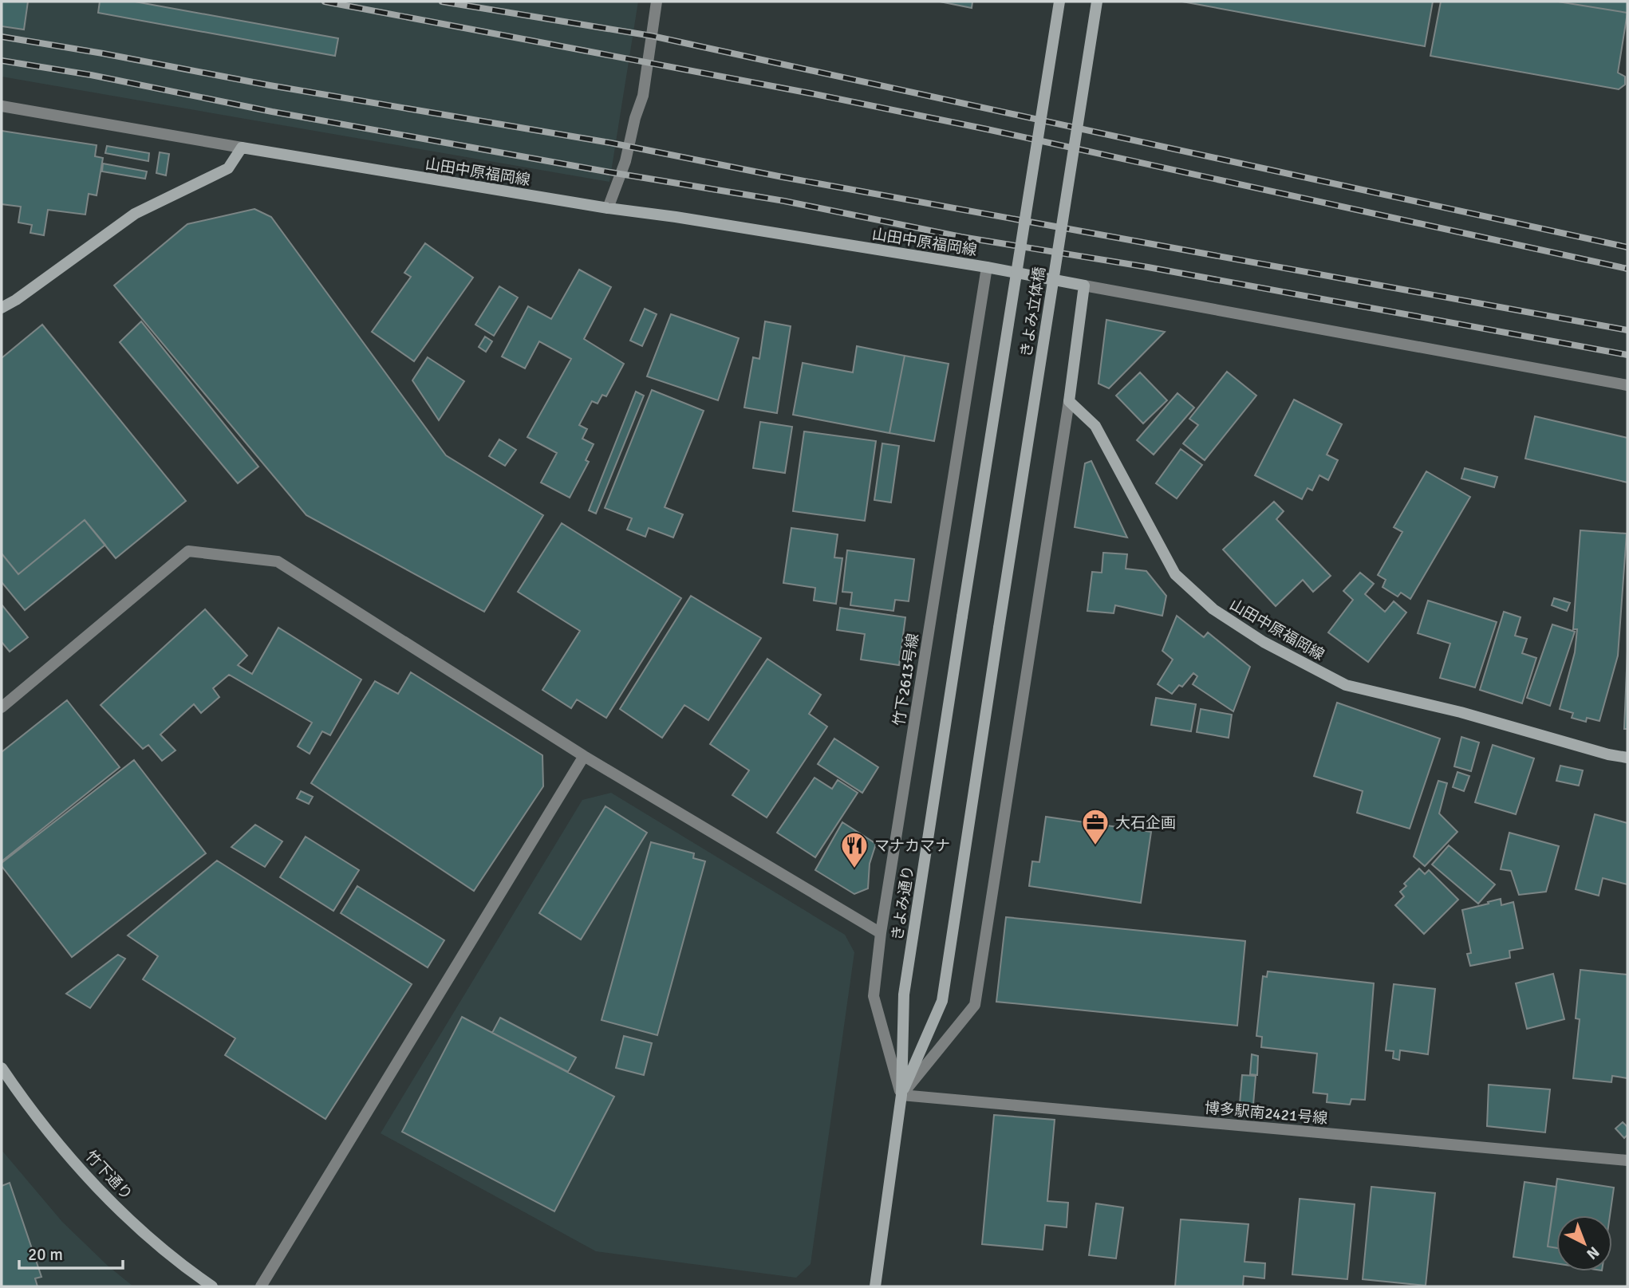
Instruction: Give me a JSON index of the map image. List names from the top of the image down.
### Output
{
  "streets": {
    "street": [
      "山田中原福岡線",
      "きよみ立体橋",
      "竹下2613号線",
      "きよみ通り",
      "博多駅南2421号線",
      "竹下通り"
    ]
  },
  "crossings": [
    ["山田中原福岡線", "竹下2613号線"],
    ["きよみ立体橋", "きよみ通り"],
    ["竹下2613号線", "きよみ通り"],
    ["竹下2613号線", "博多駅南2421号線"],
    ["きよみ通り", "博多駅南2421号線"]
  ],
  "places": {
    "office": ["大石企画"],
    "restaurant": ["マナカマナ"]
  },
  "scale_bar": "20 m",
  "north": "bottom right"
}
